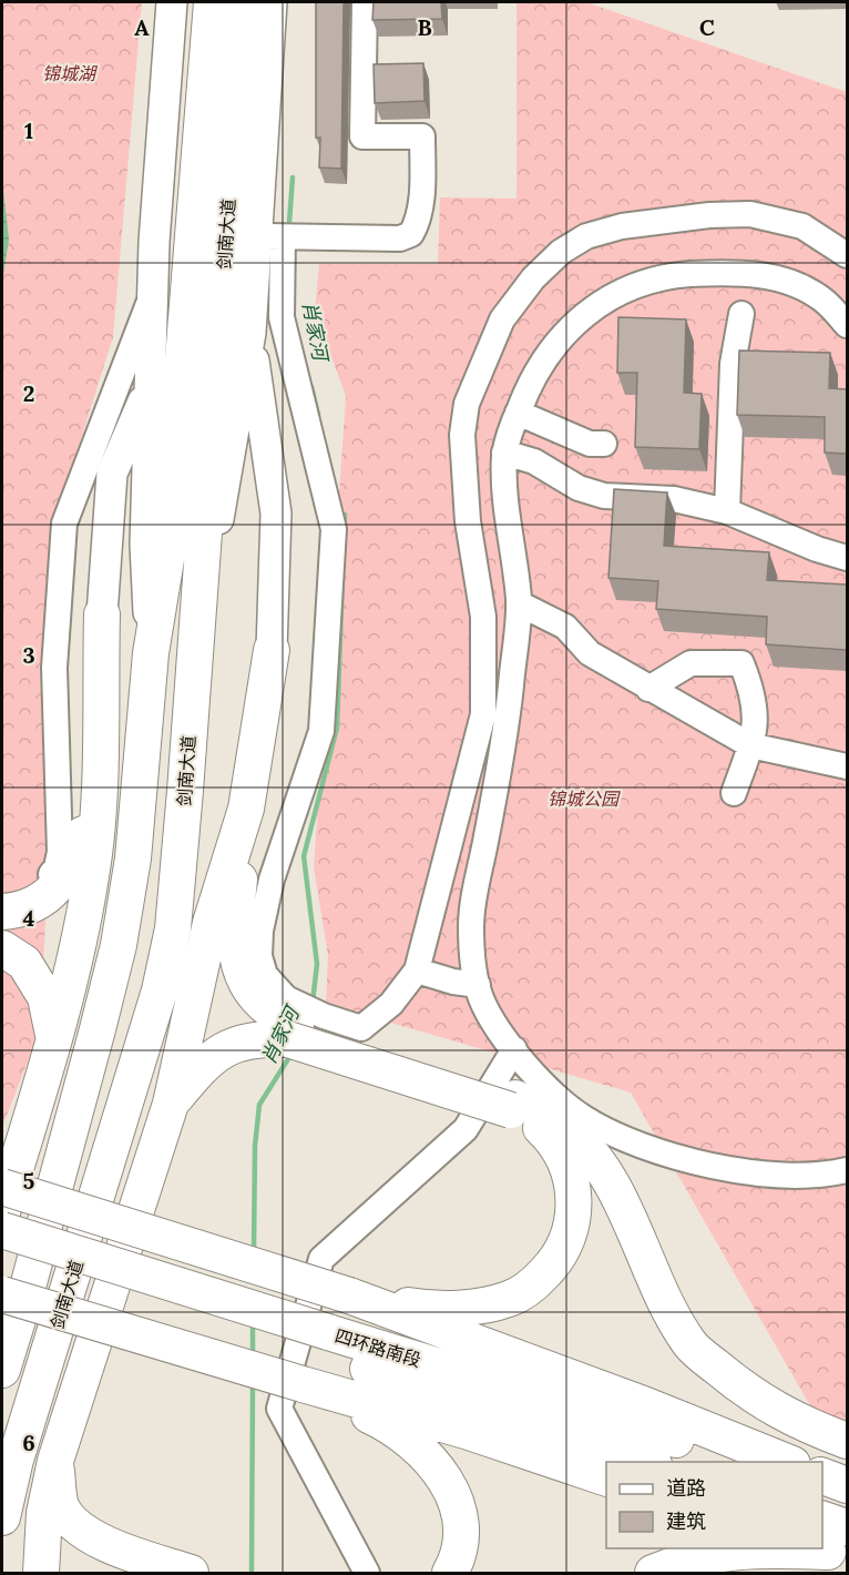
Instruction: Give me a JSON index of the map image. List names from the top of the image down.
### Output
{
  "streets": {
    "highway": ["剑南大道", "四环路南段"]
  },
  "water": ["肖家河"],
  "parks": ["锦城湖", "锦城公园"],
  "legend": ["道路", "建筑"],
  "grid": {
    "columns": ["A", "B", "C"],
    "rows": [
      "1",
      "2",
      "3",
      "4",
      "5",
      "6"
    ]
  }
}
